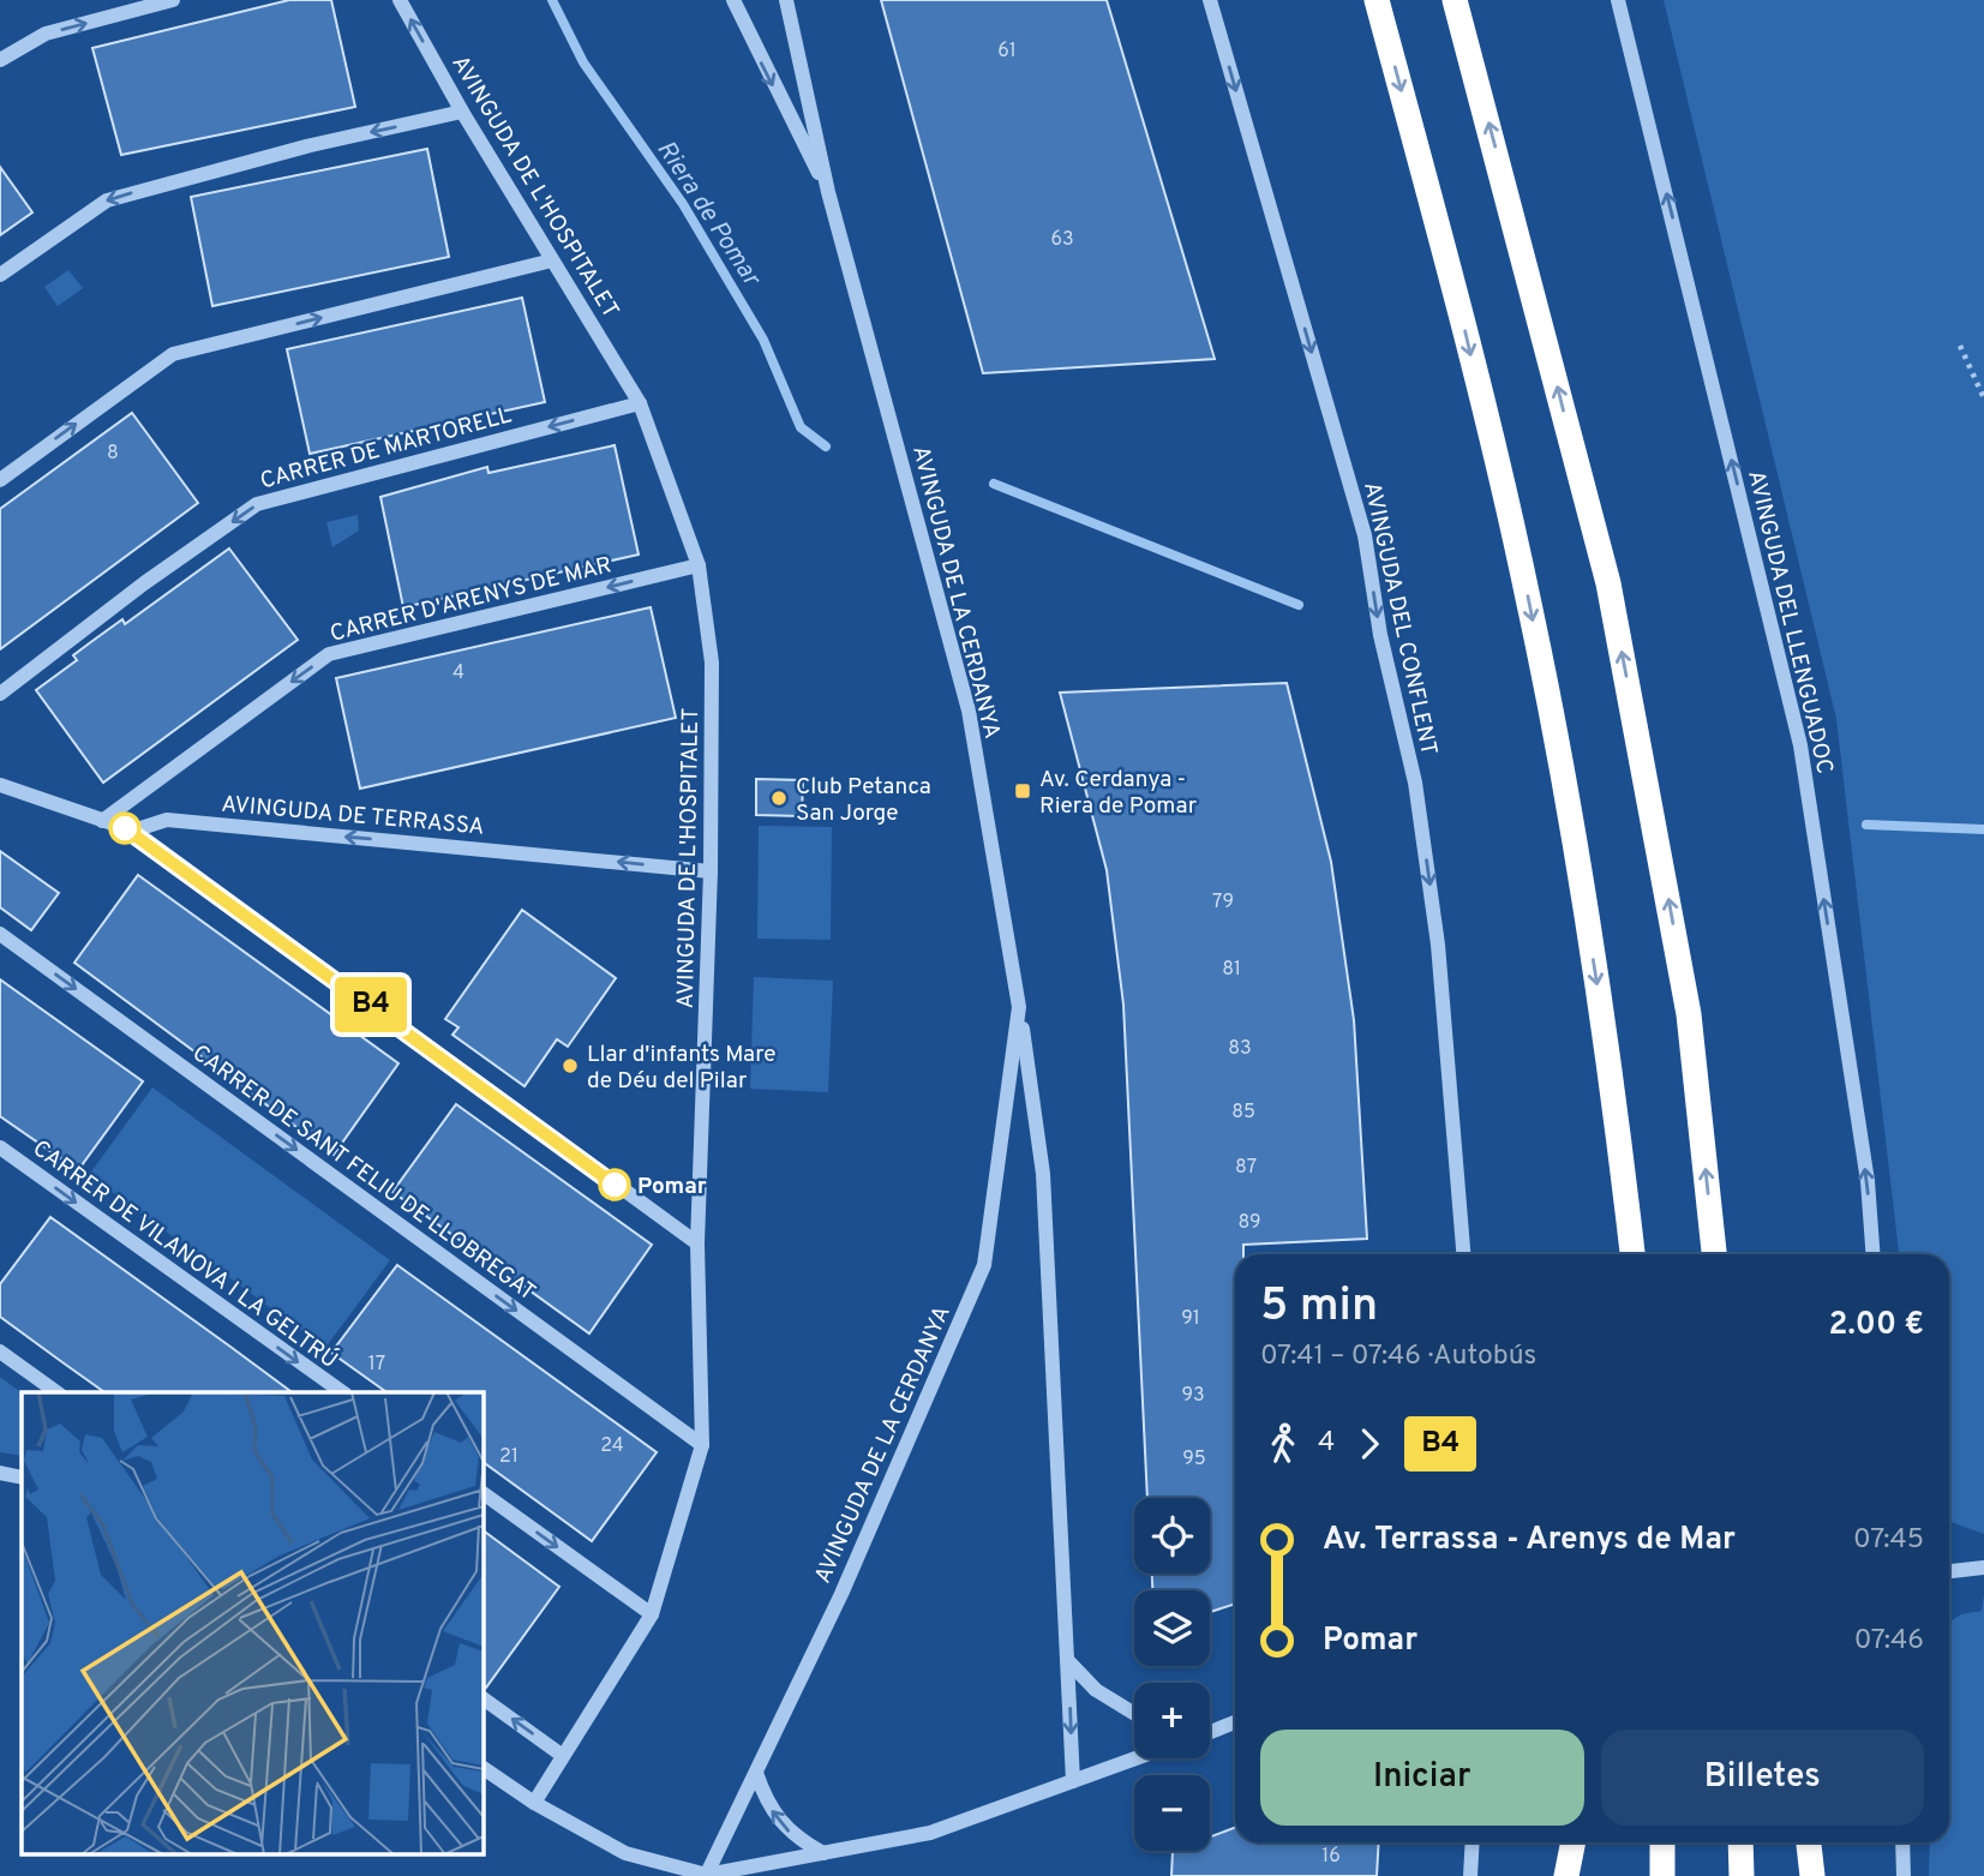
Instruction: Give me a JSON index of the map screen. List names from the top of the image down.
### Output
{
  "streets": {
    "street": [
      "AVINGUDA DE L'HOSPITALET",
      "CARRER DE MARTORELL",
      "AVINGUDA DE LA CERDANYA",
      "CARRER D'ARENYS DE MAR",
      "AVINGUDA DEL CONFLENT",
      "AVINGUDA DEL LLENGUADOC",
      "AVINGUDA DE TERRASSA",
      "CARRER DE SANT FELIU DE LLOBREGAT",
      "CARRER DE VILANOVA I LA GELTRÚ"
    ]
  },
  "crossings": [
    ["AVINGUDA DE L'HOSPITALET", "CARRER DE MARTORELL"],
    ["AVINGUDA DE L'HOSPITALET", "CARRER D'ARENYS DE MAR"],
    ["AVINGUDA DE L'HOSPITALET", "AVINGUDA DE TERRASSA"],
    ["AVINGUDA DE L'HOSPITALET", "CARRER DE SANT FELIU DE LLOBREGAT"]
  ],
  "one_way": [
    "CARRER DE MARTORELL",
    "CARRER D'ARENYS DE MAR",
    "AVINGUDA DEL CONFLENT",
    "AVINGUDA DEL LLENGUADOC",
    "AVINGUDA DE TERRASSA",
    "CARRER DE SANT FELIU DE LLOBREGAT",
    "CARRER DE VILANOVA I LA GELTRÚ"
  ],
  "water": ["Riera de Pomar"],
  "places": {
    "transit": ["Av. Cerdanya - Riera de Pomar"],
    "other": ["Club Petanca San Jorge", "Llar d'infants Mare de Déu del Pilar", "Pomar"]
  },
  "lines": ["bus line B4"],
  "house_numbers": [
    "61",
    "63",
    "8",
    "4",
    "79",
    "81",
    "83",
    "85",
    "87",
    "89",
    "91",
    "17",
    "93",
    "24",
    "21",
    "95",
    "16"
  ],
  "page": {
    "on_map": "B4",
    "heading": ["5 min", "07:41 – 07:46 · Autobús", "2.00 €"],
    "legs": ["4", "B4"],
    "list": [
      {
        "name": "Av. Terrassa - Arenys de Mar",
        "value": "07:45"
      },
      {
        "name": "Pomar",
        "value": "07:46"
      }
    ],
    "map_buttons": ["+", "−"],
    "buttons": ["Iniciar", "Billetes"]
  }
}
